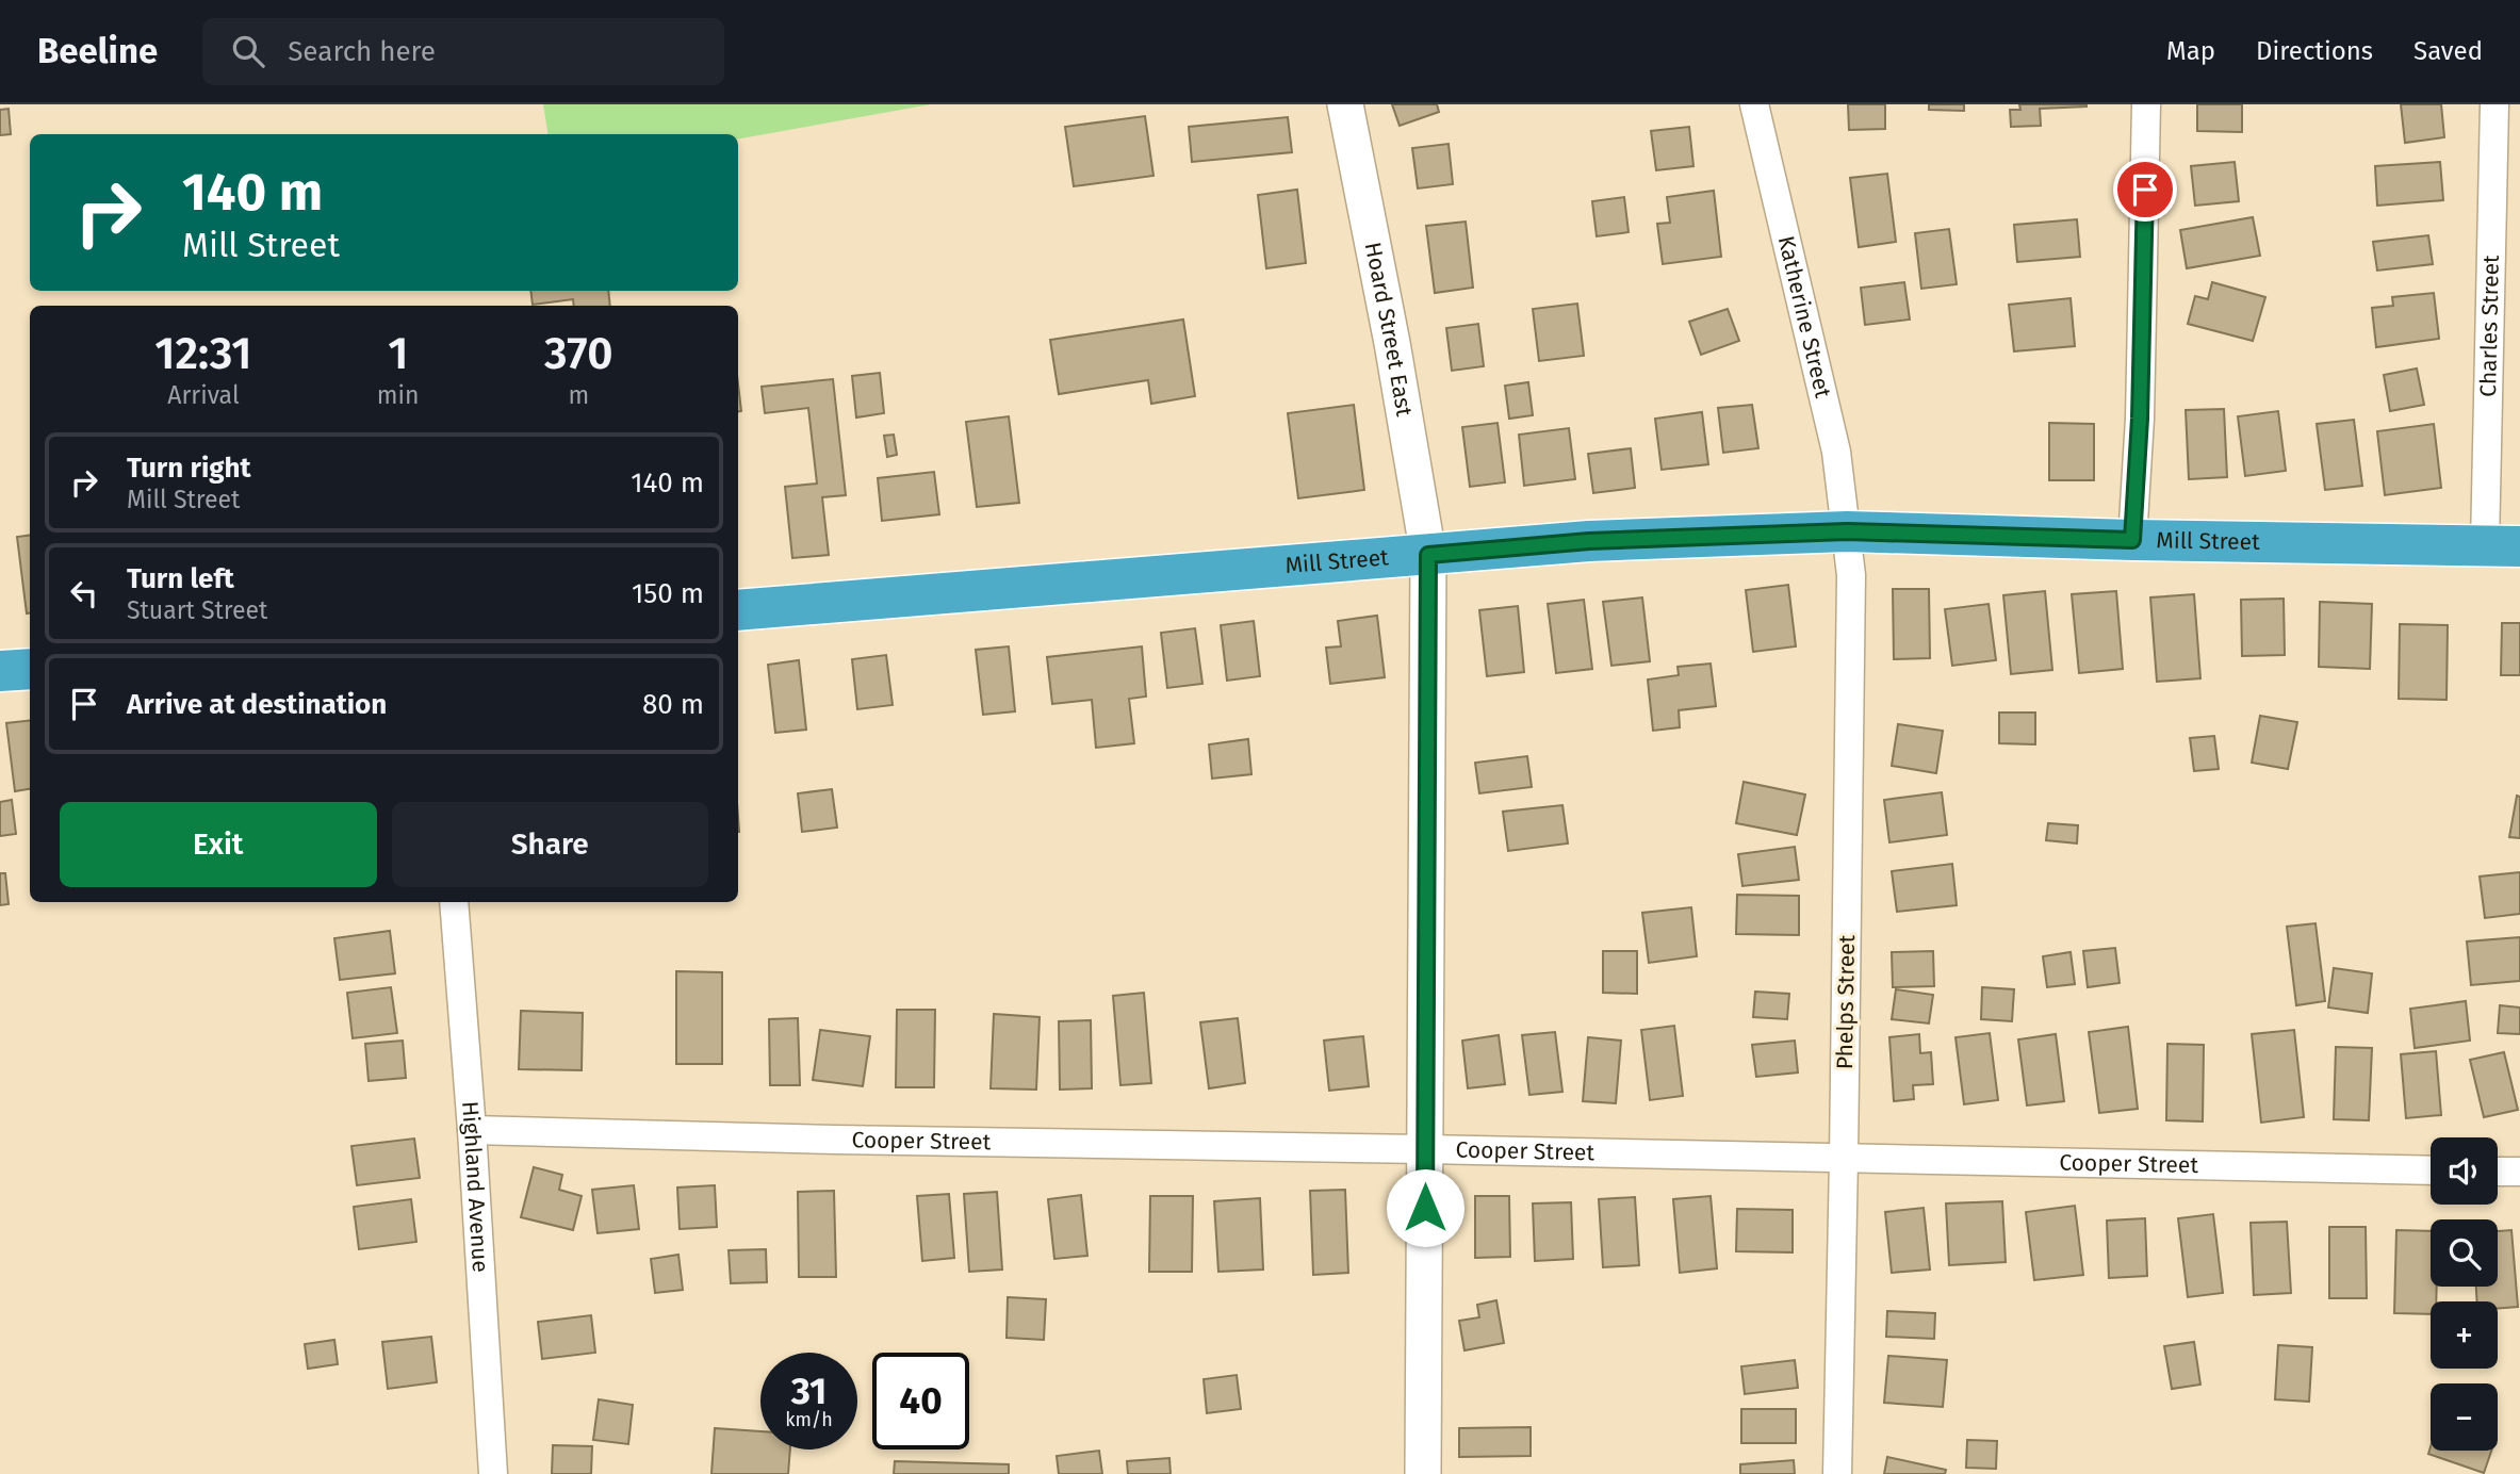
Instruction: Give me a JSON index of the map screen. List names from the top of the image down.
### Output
{
  "streets": {
    "highway": ["Mill Street"],
    "street": [
      "Katherine Street",
      "Charles Street",
      "Hoard Street East",
      "Phelps Street",
      "Cooper Street",
      "Highland Avenue"
    ]
  },
  "crossings": [
    ["Katherine Street", "Mill Street"],
    ["Katherine Street", "Phelps Street"],
    ["Charles Street", "Mill Street"],
    ["Hoard Street East", "Mill Street"],
    ["Hoard Street East", "Cooper Street"],
    ["Mill Street", "Phelps Street"],
    ["Phelps Street", "Cooper Street"],
    ["Cooper Street", "Highland Avenue"]
  ],
  "page": {
    "header": "Beeline",
    "search": "Search here",
    "nav": ["Map", "Directions", "Saved"],
    "turn": ["140 m", "Mill Street"],
    "eta": [
      "12:31",
      "Arrival",
      "1",
      "min",
      "370",
      "m"
    ],
    "list": [
      {
        "name": "Turn right",
        "note": "Mill Street",
        "value": "140 m"
      },
      {
        "name": "Turn left",
        "note": "Stuart Street",
        "value": "150 m"
      },
      {
        "name": "Arrive at destination",
        "value": "80 m"
      }
    ],
    "buttons": ["Exit", "Share"],
    "map_buttons": ["+", "−"],
    "speed": "31 km/h",
    "limit": "40"
  }
}
